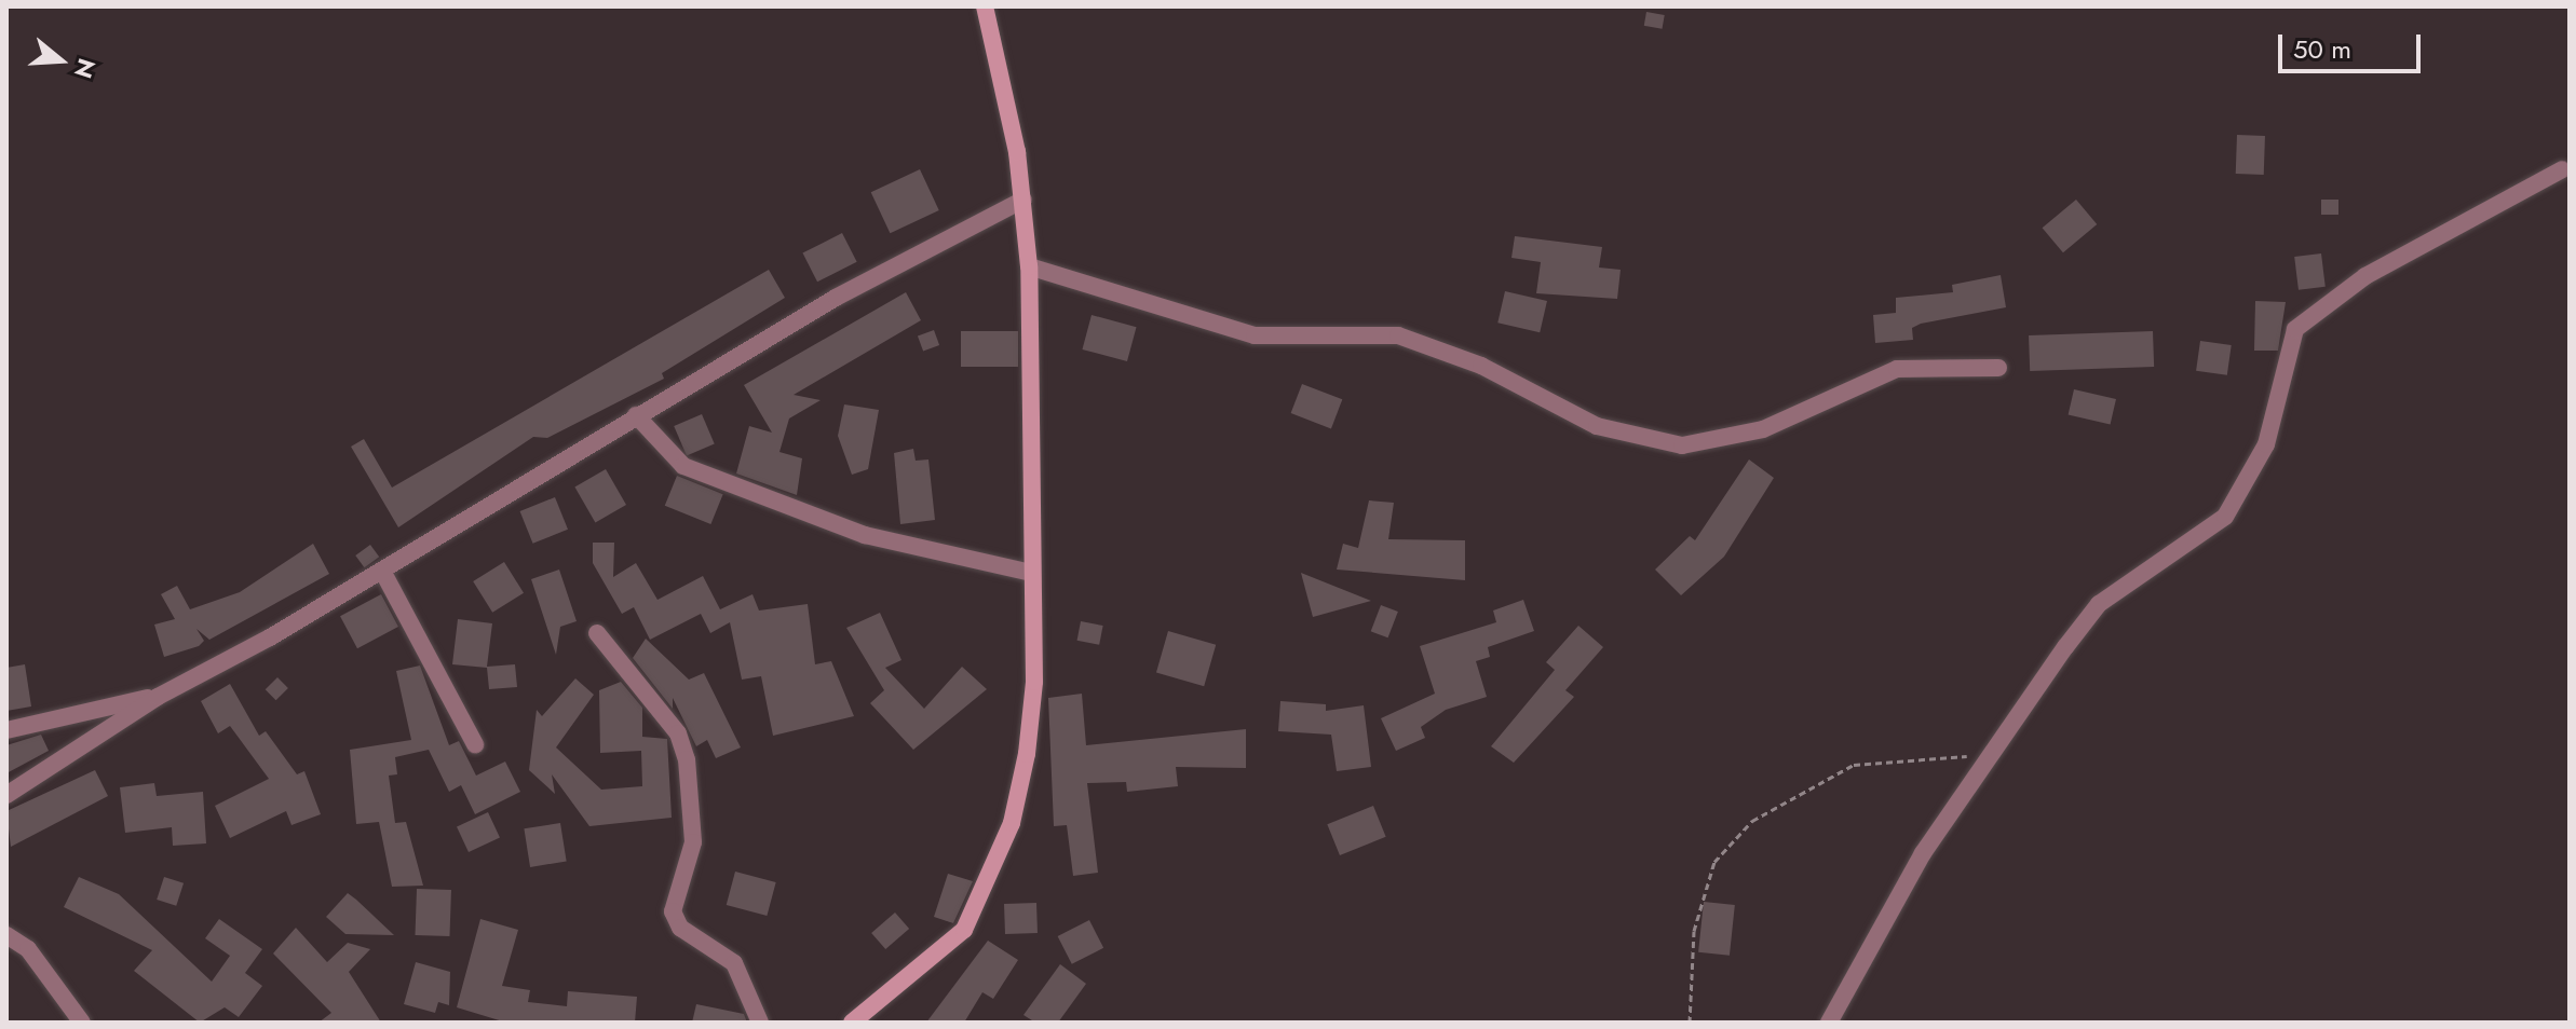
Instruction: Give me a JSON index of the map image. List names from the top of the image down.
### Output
{
  "scale_bar": "50 m",
  "north": "right"
}
